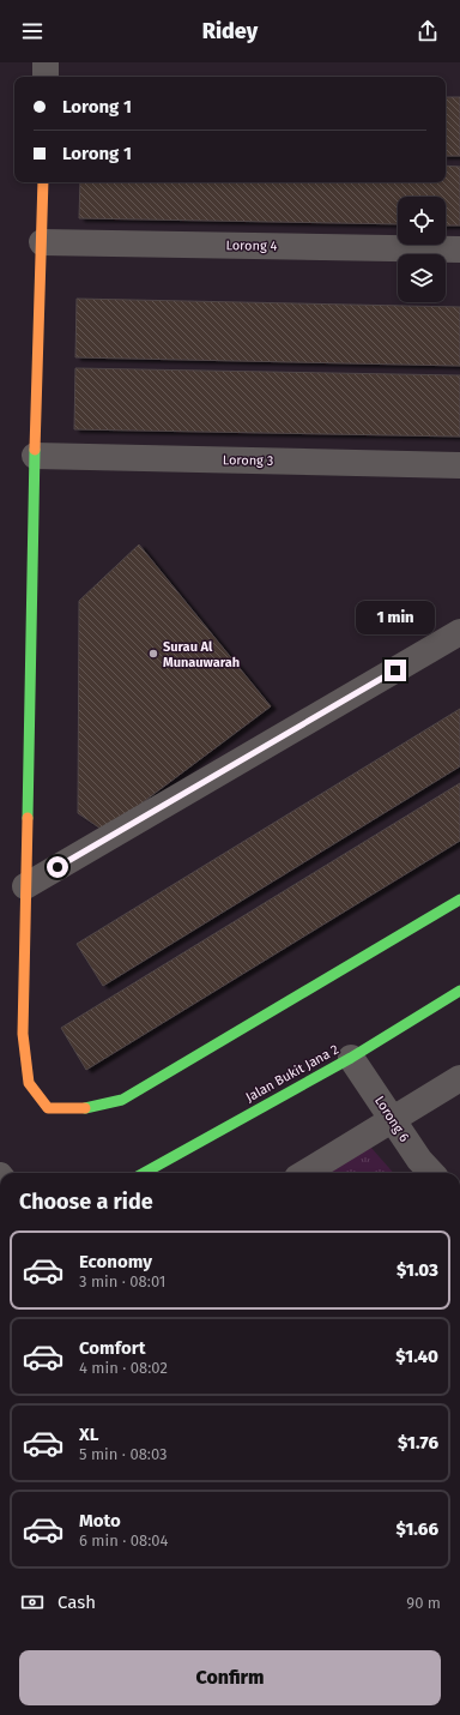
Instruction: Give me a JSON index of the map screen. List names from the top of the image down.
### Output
{
  "streets": {
    "street": [
      "Lorong 4",
      "Lorong 3",
      "Jalan Bukit Jana 2",
      "Lorong 6"
    ]
  },
  "crossings": [
    ["Jalan Bukit Jana 2", "Lorong 6"]
  ],
  "places": ["Surau Al Munauwarah"],
  "page": {
    "header": "Ridey",
    "banner": ["Lorong 1", "Lorong 1"],
    "bubble": "1 min",
    "heading": "Choose a ride",
    "list": [
      {
        "name": "Economy",
        "note": "3 min · 08:01",
        "value": "$1.03"
      },
      {
        "name": "Comfort",
        "note": "4 min · 08:02",
        "value": "$1.40"
      },
      {
        "name": "XL",
        "note": "5 min · 08:03",
        "value": "$1.76"
      },
      {
        "name": "Moto",
        "note": "6 min · 08:04",
        "value": "$1.66"
      }
    ],
    "pay": ["Cash", "90 m"],
    "buttons": "Confirm"
  }
}
